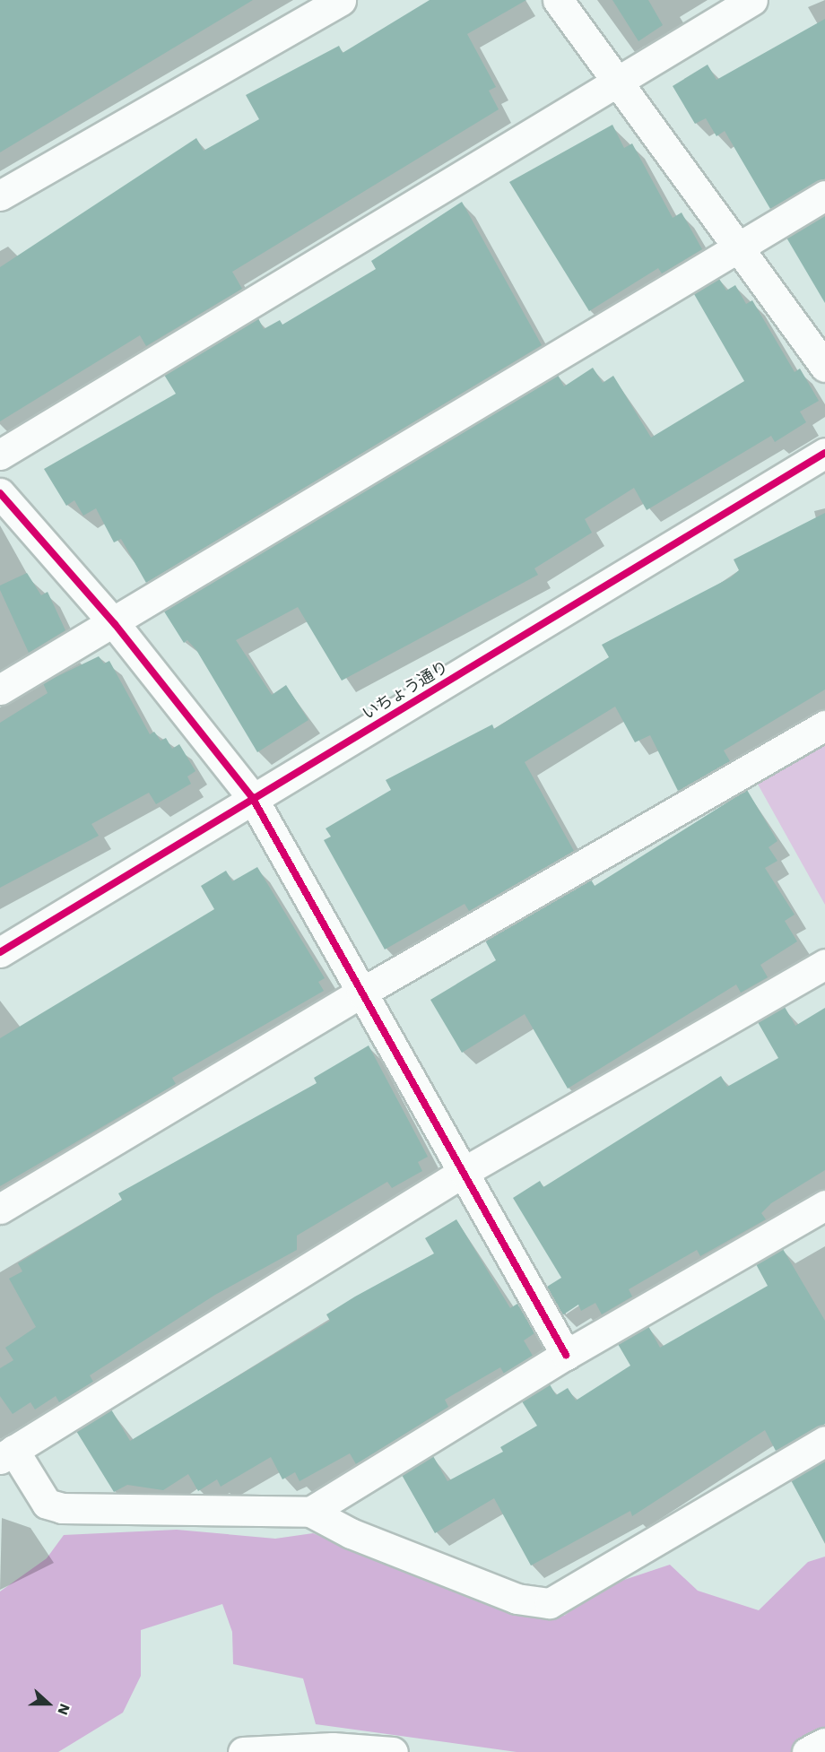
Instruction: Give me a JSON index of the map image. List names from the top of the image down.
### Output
{
  "streets": {
    "street": ["いちょう通り"]
  },
  "north": "right"
}
